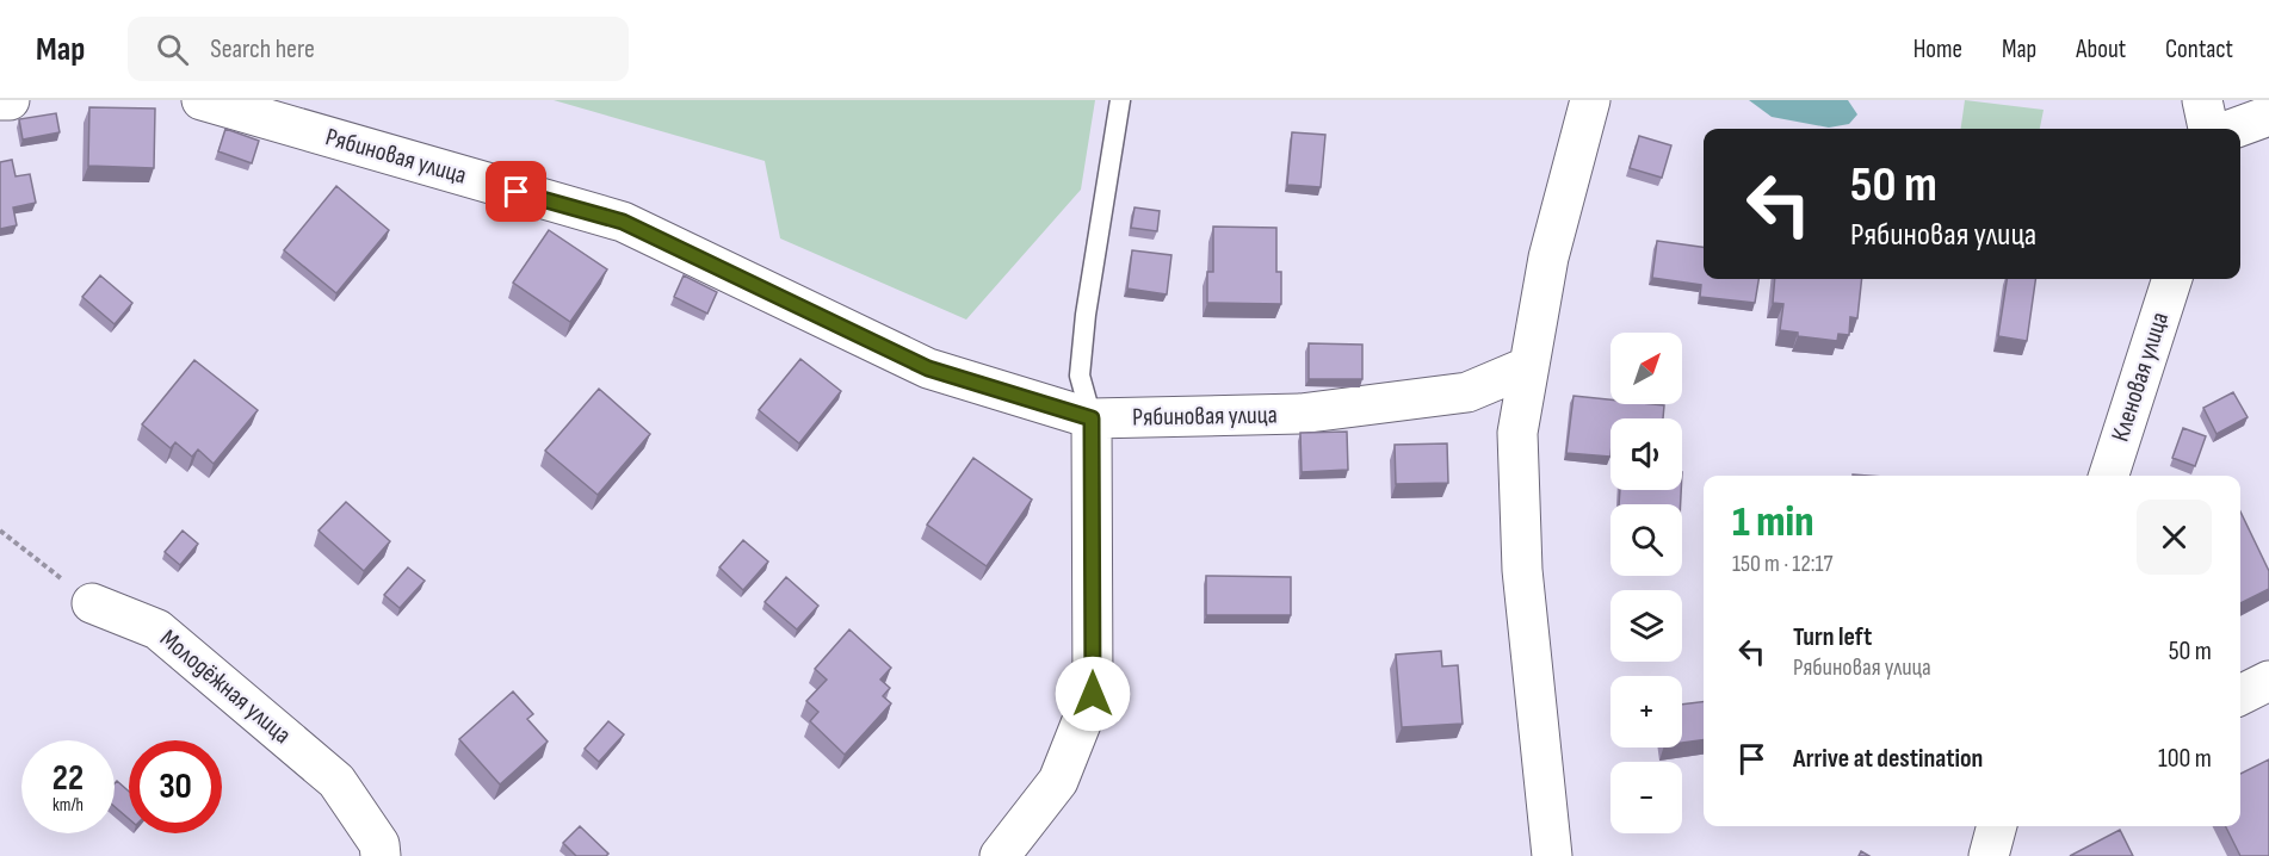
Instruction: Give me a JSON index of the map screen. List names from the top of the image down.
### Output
{
  "streets": {
    "street": ["Рябиновая улица", "Кленовая улица", "Молодёжная улица"]
  },
  "north": "top right",
  "page": {
    "header": "Map",
    "search": "Search here",
    "nav": [
      "Home",
      "Map",
      "About",
      "Contact"
    ],
    "turn": ["50 m", "Рябиновая улица"],
    "map_buttons": ["+", "−"],
    "heading": ["1 min", "150 m · 12:17"],
    "list": [
      {
        "name": "Turn left",
        "note": "Рябиновая улица",
        "value": "50 m"
      },
      {
        "name": "Arrive at destination",
        "value": "100 m"
      }
    ],
    "speed": "22 km/h",
    "limit": "30"
  }
}
